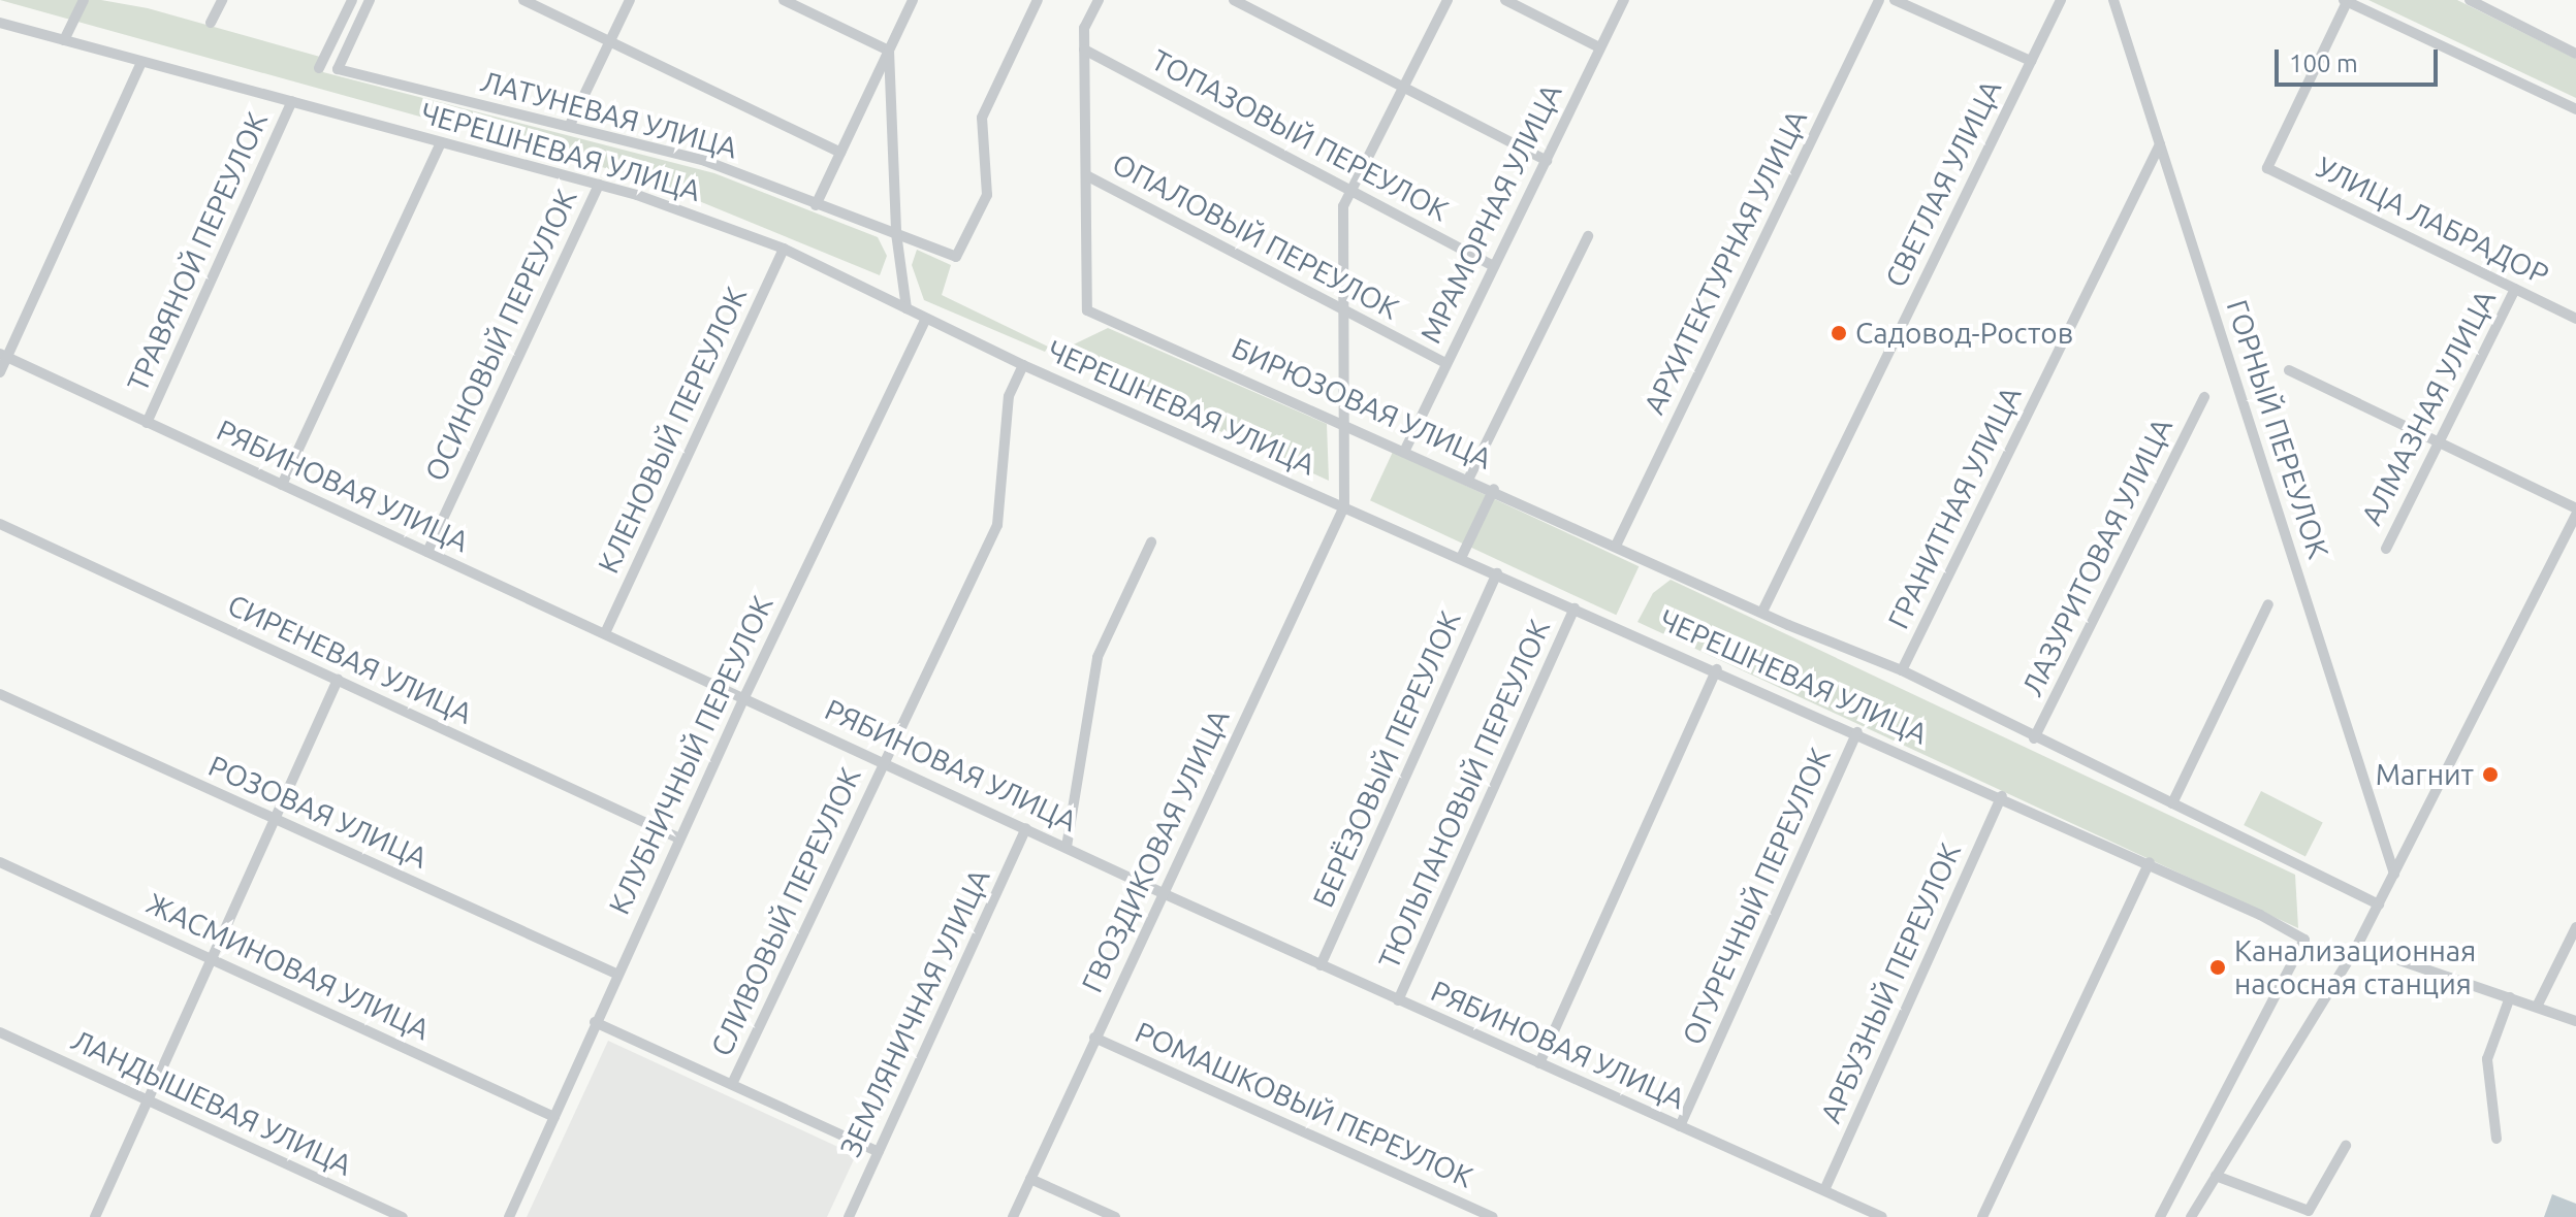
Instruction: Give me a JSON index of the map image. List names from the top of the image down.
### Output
{
  "streets": {
    "street": [
      "ЛАТУНЕВАЯ УЛИЦА",
      "ТОПАЗОВЫЙ ПЕРЕУЛОК",
      "ЧЕРЕШНЕВАЯ УЛИЦА",
      "СВЕТЛАЯ УЛИЦА",
      "МРАМОРНАЯ УЛИЦА",
      "УЛИЦА ЛАБРАДОР",
      "ОПАЛОВЫЙ ПЕРЕУЛОК",
      "ТРАВЯНОЙ ПЕРЕУЛОК",
      "АРХИТЕКТУРНАЯ УЛИЦА",
      "ОСИНОВЫЙ ПЕРЕУЛОК",
      "БИРЮЗОВАЯ УЛИЦА",
      "АЛМАЗНАЯ УЛИЦА",
      "ГОРНЫЙ ПЕРЕУЛОК",
      "КЛЕНОВЫЙ ПЕРЕУЛОК",
      "РЯБИНОВАЯ УЛИЦА",
      "ГРАНИТНАЯ УЛИЦА",
      "ЛАЗУРИТОВАЯ УЛИЦА",
      "СИРЕНЕВАЯ УЛИЦА",
      "КЛУБНИЧНЫЙ ПЕРЕУЛОК",
      "БЕРЁЗОВЫЙ ПЕРЕУЛОК",
      "ТЮЛЬПАНОВЫЙ ПЕРЕУЛОК",
      "РОЗОВАЯ УЛИЦА",
      "ГВОЗДИКОВАЯ УЛИЦА",
      "ОГУРЕЧНЫЙ ПЕРЕУЛОК",
      "СЛИВОВЫЙ ПЕРЕУЛОК",
      "ЖАСМИНОВАЯ УЛИЦА",
      "АРБУЗНЫЙ ПЕРЕУЛОК",
      "ЗЕМЛЯНИЧНАЯ УЛИЦА",
      "ЛАНДЫШЕВАЯ УЛИЦА",
      "РОМАШКОВЫЙ ПЕРЕУЛОК"
    ]
  },
  "crossings": [
    ["ТОПАЗОВЫЙ ПЕРЕУЛОК", "МРАМОРНАЯ УЛИЦА"],
    ["ЧЕРЕШНЕВАЯ УЛИЦА", "ТРАВЯНОЙ ПЕРЕУЛОК"],
    ["ЧЕРЕШНЕВАЯ УЛИЦА", "ОСИНОВЫЙ ПЕРЕУЛОК"],
    ["ЧЕРЕШНЕВАЯ УЛИЦА", "КЛЕНОВЫЙ ПЕРЕУЛОК"],
    ["ЧЕРЕШНЕВАЯ УЛИЦА", "КЛУБНИЧНЫЙ ПЕРЕУЛОК"],
    ["ЧЕРЕШНЕВАЯ УЛИЦА", "БЕРЁЗОВЫЙ ПЕРЕУЛОК"],
    ["ЧЕРЕШНЕВАЯ УЛИЦА", "ТЮЛЬПАНОВЫЙ ПЕРЕУЛОК"],
    ["ЧЕРЕШНЕВАЯ УЛИЦА", "ГВОЗДИКОВАЯ УЛИЦА"],
    ["ЧЕРЕШНЕВАЯ УЛИЦА", "ОГУРЕЧНЫЙ ПЕРЕУЛОК"],
    ["ЧЕРЕШНЕВАЯ УЛИЦА", "СЛИВОВЫЙ ПЕРЕУЛОК"],
    ["ЧЕРЕШНЕВАЯ УЛИЦА", "АРБУЗНЫЙ ПЕРЕУЛОК"],
    ["СВЕТЛАЯ УЛИЦА", "БИРЮЗОВАЯ УЛИЦА"],
    ["МРАМОРНАЯ УЛИЦА", "ОПАЛОВЫЙ ПЕРЕУЛОК"],
    ["МРАМОРНАЯ УЛИЦА", "БИРЮЗОВАЯ УЛИЦА"],
    ["УЛИЦА ЛАБРАДОР", "АЛМАЗНАЯ УЛИЦА"],
    ["ОПАЛОВЫЙ ПЕРЕУЛОК", "БИРЮЗОВАЯ УЛИЦА"],
    ["ТРАВЯНОЙ ПЕРЕУЛОК", "РЯБИНОВАЯ УЛИЦА"],
    ["АРХИТЕКТУРНАЯ УЛИЦА", "БИРЮЗОВАЯ УЛИЦА"],
    ["ОСИНОВЫЙ ПЕРЕУЛОК", "РЯБИНОВАЯ УЛИЦА"],
    ["БИРЮЗОВАЯ УЛИЦА", "ГРАНИТНАЯ УЛИЦА"],
    ["БИРЮЗОВАЯ УЛИЦА", "ЛАЗУРИТОВАЯ УЛИЦА"],
    ["ГОРНЫЙ ПЕРЕУЛОК", "ГРАНИТНАЯ УЛИЦА"],
    ["КЛЕНОВЫЙ ПЕРЕУЛОК", "РЯБИНОВАЯ УЛИЦА"],
    ["РЯБИНОВАЯ УЛИЦА", "КЛУБНИЧНЫЙ ПЕРЕУЛОК"],
    ["РЯБИНОВАЯ УЛИЦА", "БЕРЁЗОВЫЙ ПЕРЕУЛОК"],
    ["РЯБИНОВАЯ УЛИЦА", "ТЮЛЬПАНОВЫЙ ПЕРЕУЛОК"],
    ["РЯБИНОВАЯ УЛИЦА", "ГВОЗДИКОВАЯ УЛИЦА"],
    ["РЯБИНОВАЯ УЛИЦА", "ОГУРЕЧНЫЙ ПЕРЕУЛОК"],
    ["РЯБИНОВАЯ УЛИЦА", "СЛИВОВЫЙ ПЕРЕУЛОК"],
    ["РЯБИНОВАЯ УЛИЦА", "АРБУЗНЫЙ ПЕРЕУЛОК"],
    ["РЯБИНОВАЯ УЛИЦА", "ЗЕМЛЯНИЧНАЯ УЛИЦА"],
    ["СИРЕНЕВАЯ УЛИЦА", "КЛУБНИЧНЫЙ ПЕРЕУЛОК"],
    ["КЛУБНИЧНЫЙ ПЕРЕУЛОК", "РОЗОВАЯ УЛИЦА"],
    ["КЛУБНИЧНЫЙ ПЕРЕУЛОК", "ЖАСМИНОВАЯ УЛИЦА"],
    ["ГВОЗДИКОВАЯ УЛИЦА", "РОМАШКОВЫЙ ПЕРЕУЛОК"]
  ],
  "places": ["Садовод-Ростов", "Магнит", "Канализационная насосная станция"],
  "scale_bar": "100 m"
}
